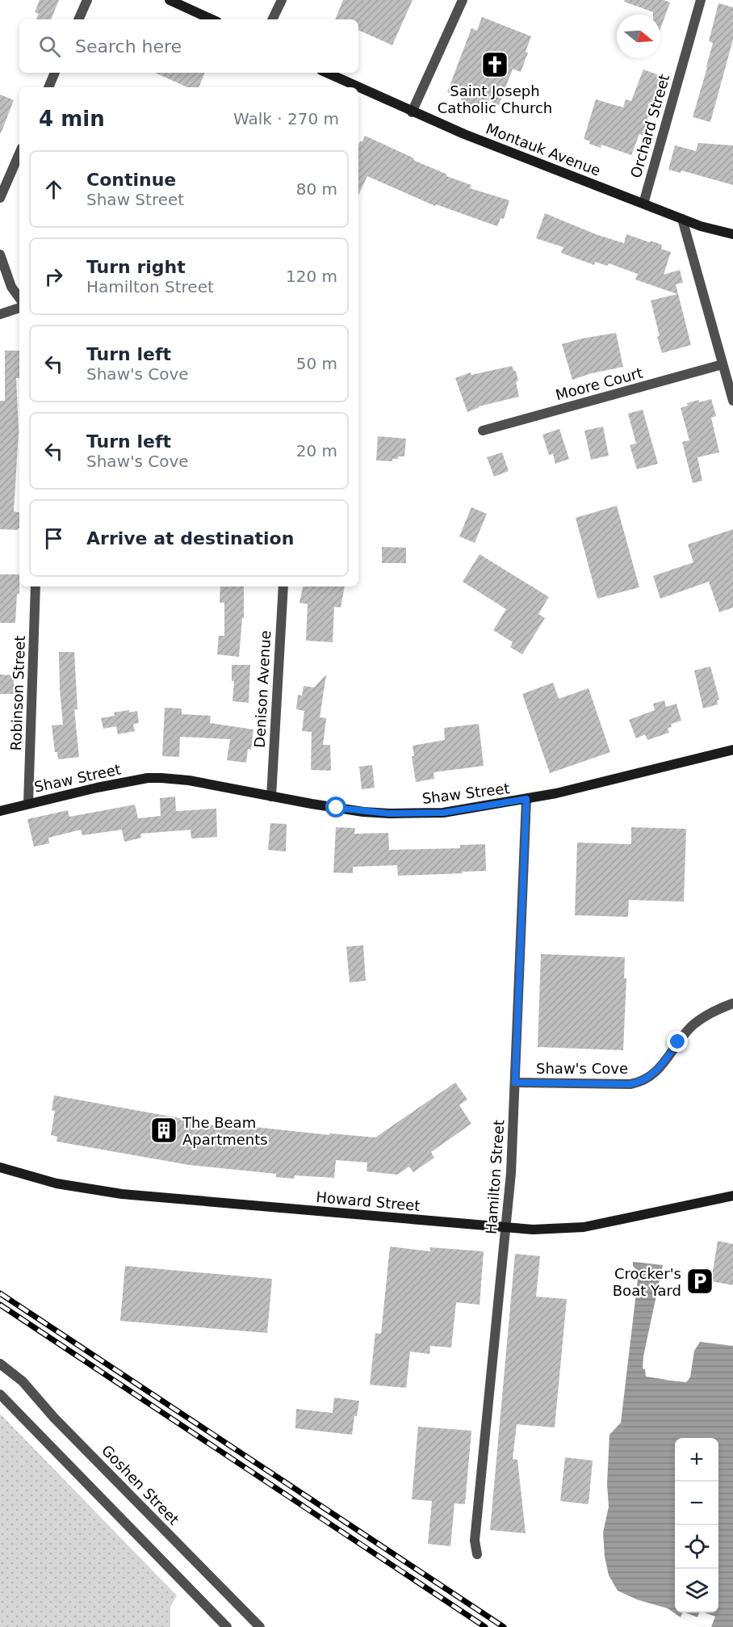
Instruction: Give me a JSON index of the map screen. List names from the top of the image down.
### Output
{
  "streets": {
    "street": [
      "Orchard Street",
      "Montauk Avenue",
      "Moore Court",
      "Denison Avenue",
      "Robinson Street",
      "Shaw Street",
      "Shaw's Cove",
      "Hamilton Street",
      "Howard Street",
      "Goshen Street"
    ]
  },
  "crossings": [
    ["Orchard Street", "Montauk Avenue"],
    ["Denison Avenue", "Shaw Street"],
    ["Robinson Street", "Shaw Street"],
    ["Shaw Street", "Hamilton Street"],
    ["Shaw's Cove", "Hamilton Street"],
    ["Hamilton Street", "Howard Street"]
  ],
  "places": {
    "church": ["Saint Joseph Catholic Church"],
    "building": ["The Beam Apartments"],
    "parking": ["Crocker's Boat Yard"]
  },
  "north": "right",
  "page": {
    "search": "Search here",
    "heading": ["4 min", "Walk · 270 m"],
    "list": [
      ["Continue", "Shaw Street", "80 m"],
      ["Turn right", "Hamilton Street", "120 m"],
      ["Turn left", "Shaw's Cove", "50 m"],
      ["Turn left", "Shaw's Cove", "20 m"],
      "Arrive at destination"
    ],
    "map_buttons": ["+", "−"]
  }
}
